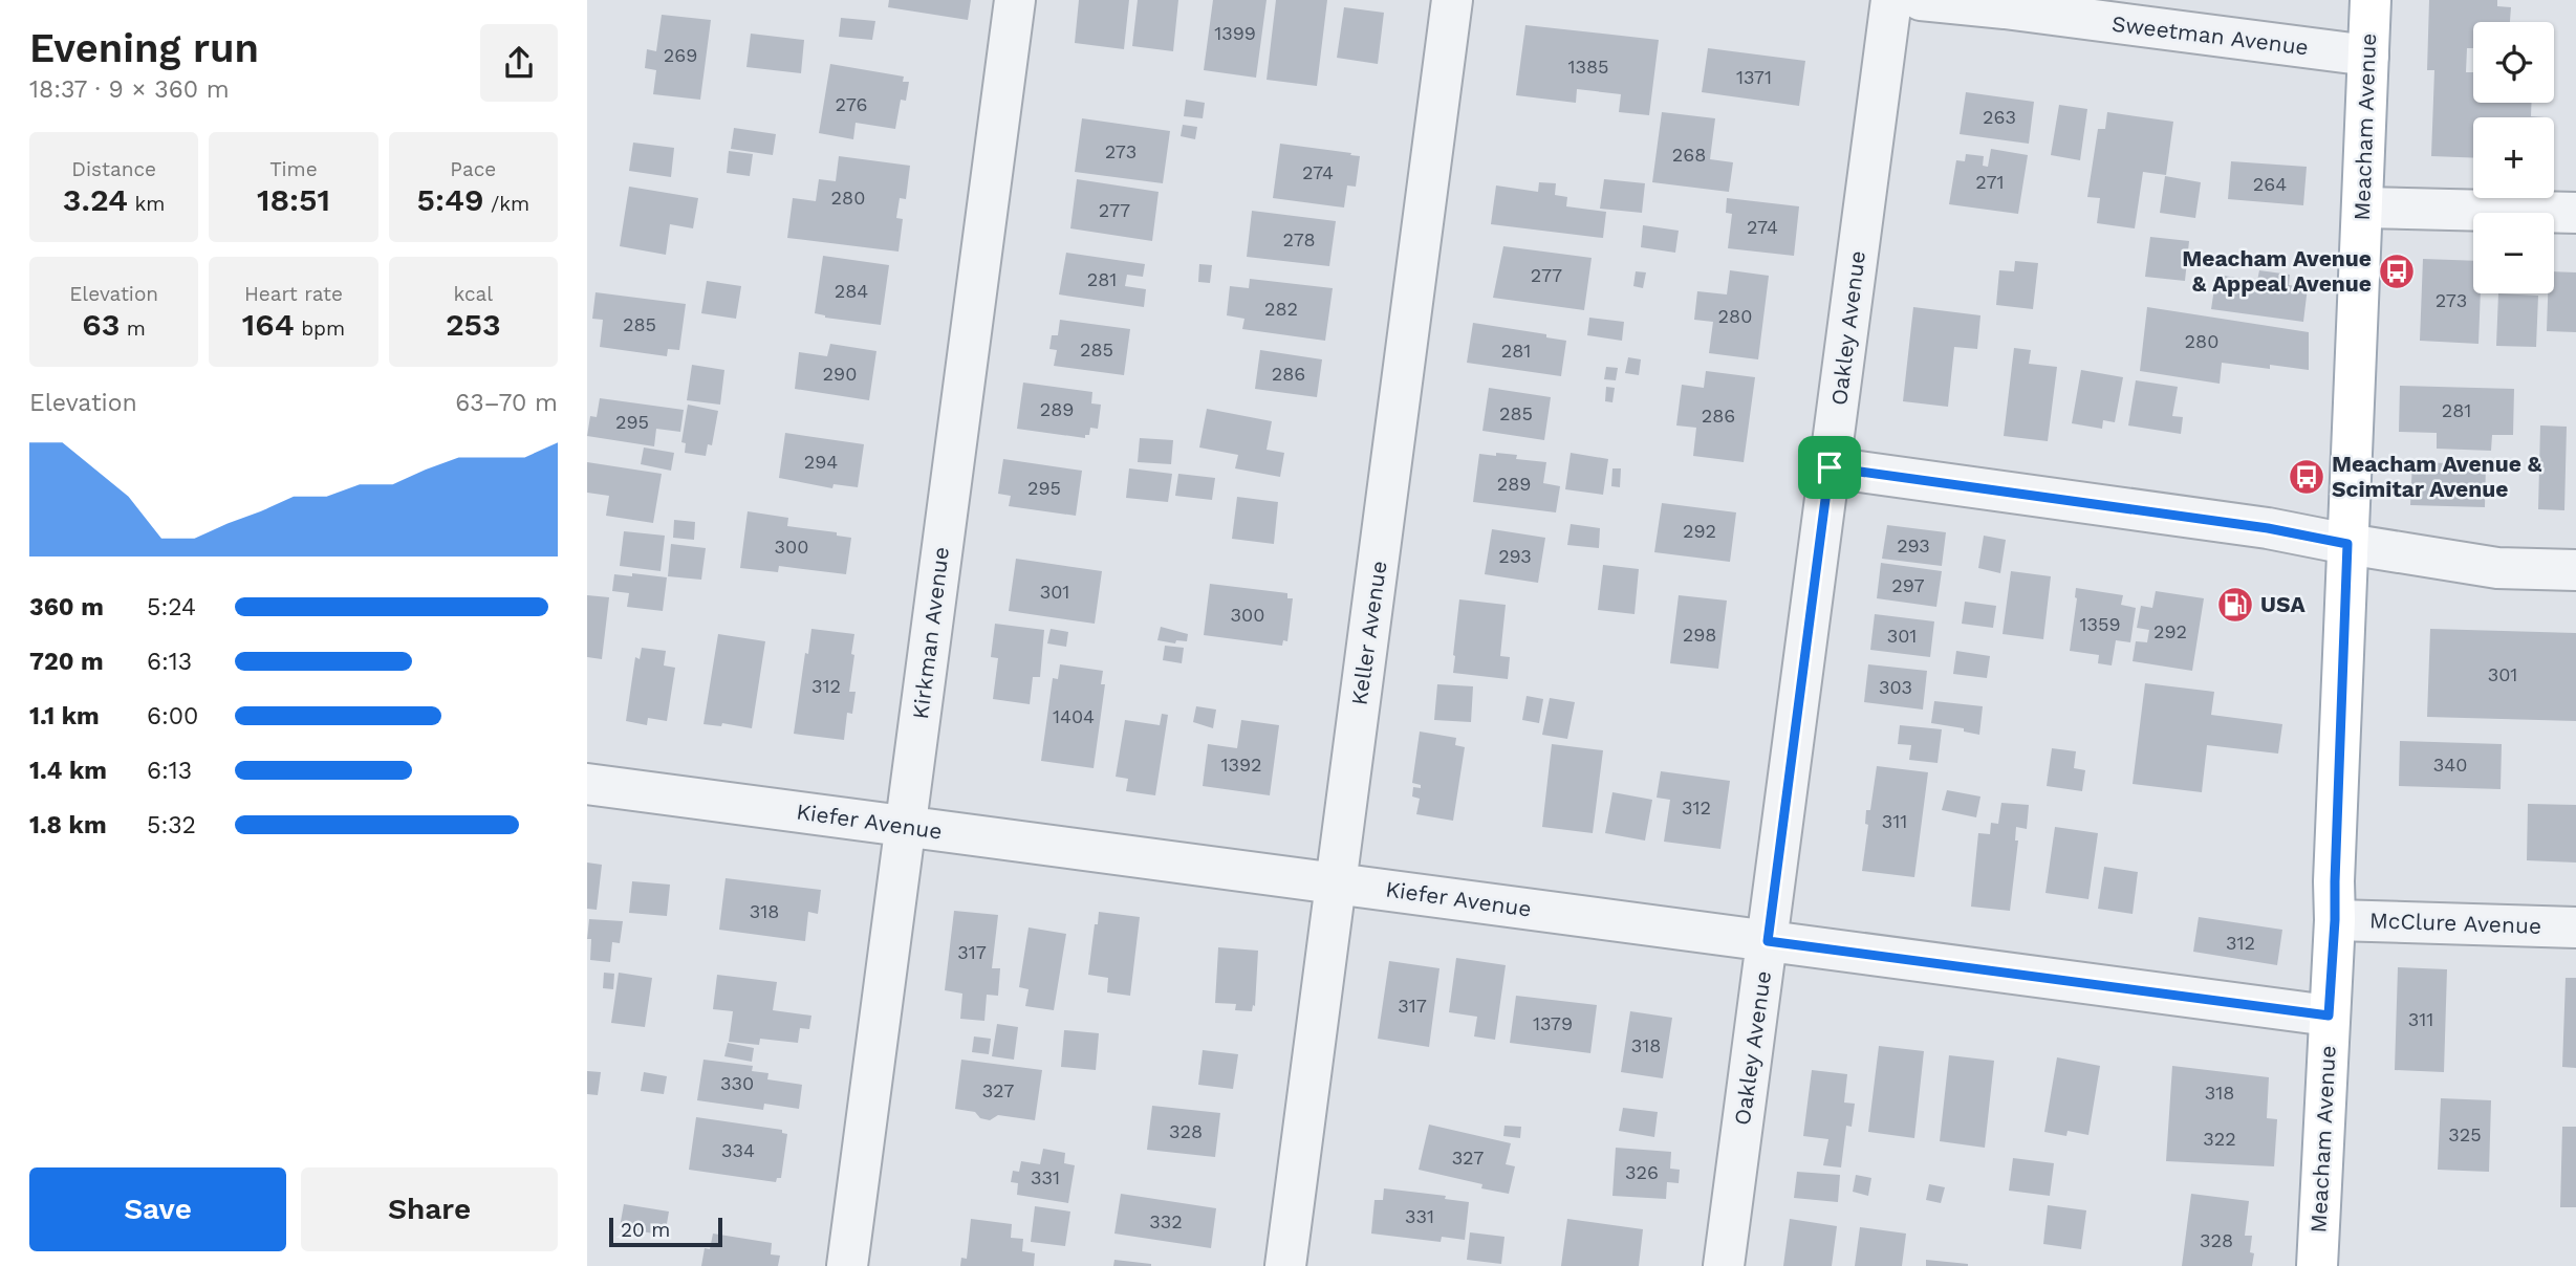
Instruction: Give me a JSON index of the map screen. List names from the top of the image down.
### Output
{
  "streets": {
    "main road": ["Meacham Avenue"],
    "street": [
      "Sweetman Avenue",
      "Oakley Avenue",
      "Kirkman Avenue",
      "Keller Avenue",
      "Kiefer Avenue",
      "McClure Avenue"
    ]
  },
  "crossings": [
    ["Sweetman Avenue", "Meacham Avenue"],
    ["Meacham Avenue", "Kiefer Avenue"],
    ["Meacham Avenue", "McClure Avenue"],
    ["Oakley Avenue", "Kiefer Avenue"],
    ["Kirkman Avenue", "Kiefer Avenue"],
    ["Keller Avenue", "Kiefer Avenue"]
  ],
  "places": {
    "bus stop": ["Meacham Avenue & Appeal Avenue", "Meacham Avenue & Scimitar Avenue"],
    "fuel station": ["USA"]
  },
  "house_numbers": [
    "1399",
    "269",
    "1385",
    "1371",
    "276",
    "263",
    "273",
    "268",
    "274",
    "271",
    "264",
    "280",
    "277",
    "274",
    "278",
    "277",
    "281",
    "284",
    "273",
    "282",
    "280",
    "285",
    "280",
    "285",
    "281",
    "290",
    "286",
    "289",
    "281",
    "285",
    "286",
    "295",
    "294",
    "289",
    "295",
    "292",
    "293",
    "300",
    "293",
    "297",
    "301",
    "300",
    "1359",
    "292",
    "298",
    "301",
    "301",
    "312",
    "303",
    "1404",
    "1392",
    "340",
    "312",
    "311",
    "318",
    "312",
    "317",
    "317",
    "311",
    "1379",
    "318",
    "330",
    "327",
    "318",
    "328",
    "325",
    "322",
    "334",
    "327",
    "326",
    "331",
    "331",
    "332",
    "328"
  ],
  "scale_bar": "20 m",
  "page": {
    "heading": ["Evening run", "18:37 · 9 × 360 m"],
    "map_buttons": ["+", "−"],
    "stats": [
      ["Distance", "3.24 km"],
      ["Time", "18:51"],
      ["Pace", "5:49 /km"],
      ["Elevation", "63 m"],
      ["Heart rate", "164 bpm"],
      ["kcal", "253"]
    ],
    "chart": ["Elevation", "63–70 m"],
    "list": [
      {
        "name": "360 m",
        "note": "5:24"
      },
      {
        "name": "720 m",
        "note": "6:13"
      },
      {
        "name": "1.1 km",
        "note": "6:00"
      },
      {
        "name": "1.4 km",
        "note": "6:13"
      },
      {
        "name": "1.8 km",
        "note": "5:32"
      }
    ],
    "buttons": ["Save", "Share"],
    "scale": "20 m"
  }
}
